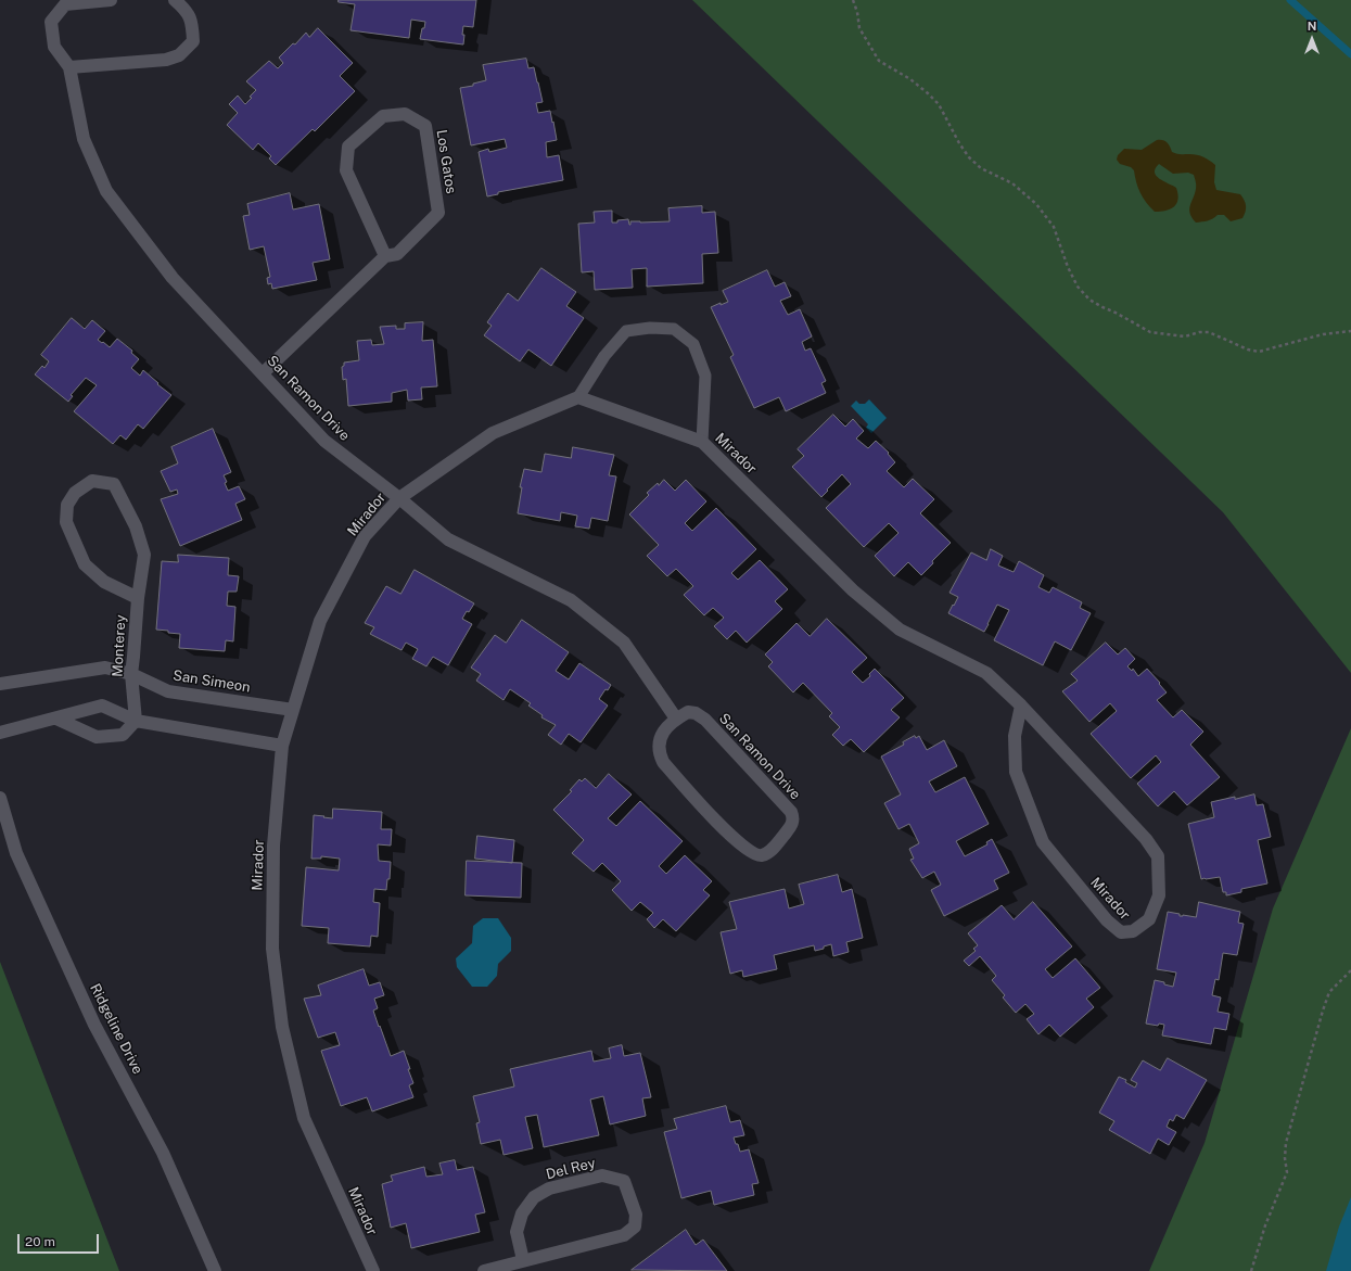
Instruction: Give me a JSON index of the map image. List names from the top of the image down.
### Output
{
  "streets": {
    "street": [
      "Los Gatos",
      "San Ramon Drive",
      "Mirador",
      "Monterey",
      "San Simeon",
      "Ridgeline Drive",
      "Del Rey"
    ]
  },
  "crossings": [
    ["Los Gatos", "San Ramon Drive"],
    ["San Ramon Drive", "Mirador"],
    ["Mirador", "San Simeon"],
    ["Monterey", "San Simeon"]
  ],
  "scale_bar": "20 m",
  "north": "top"
}
